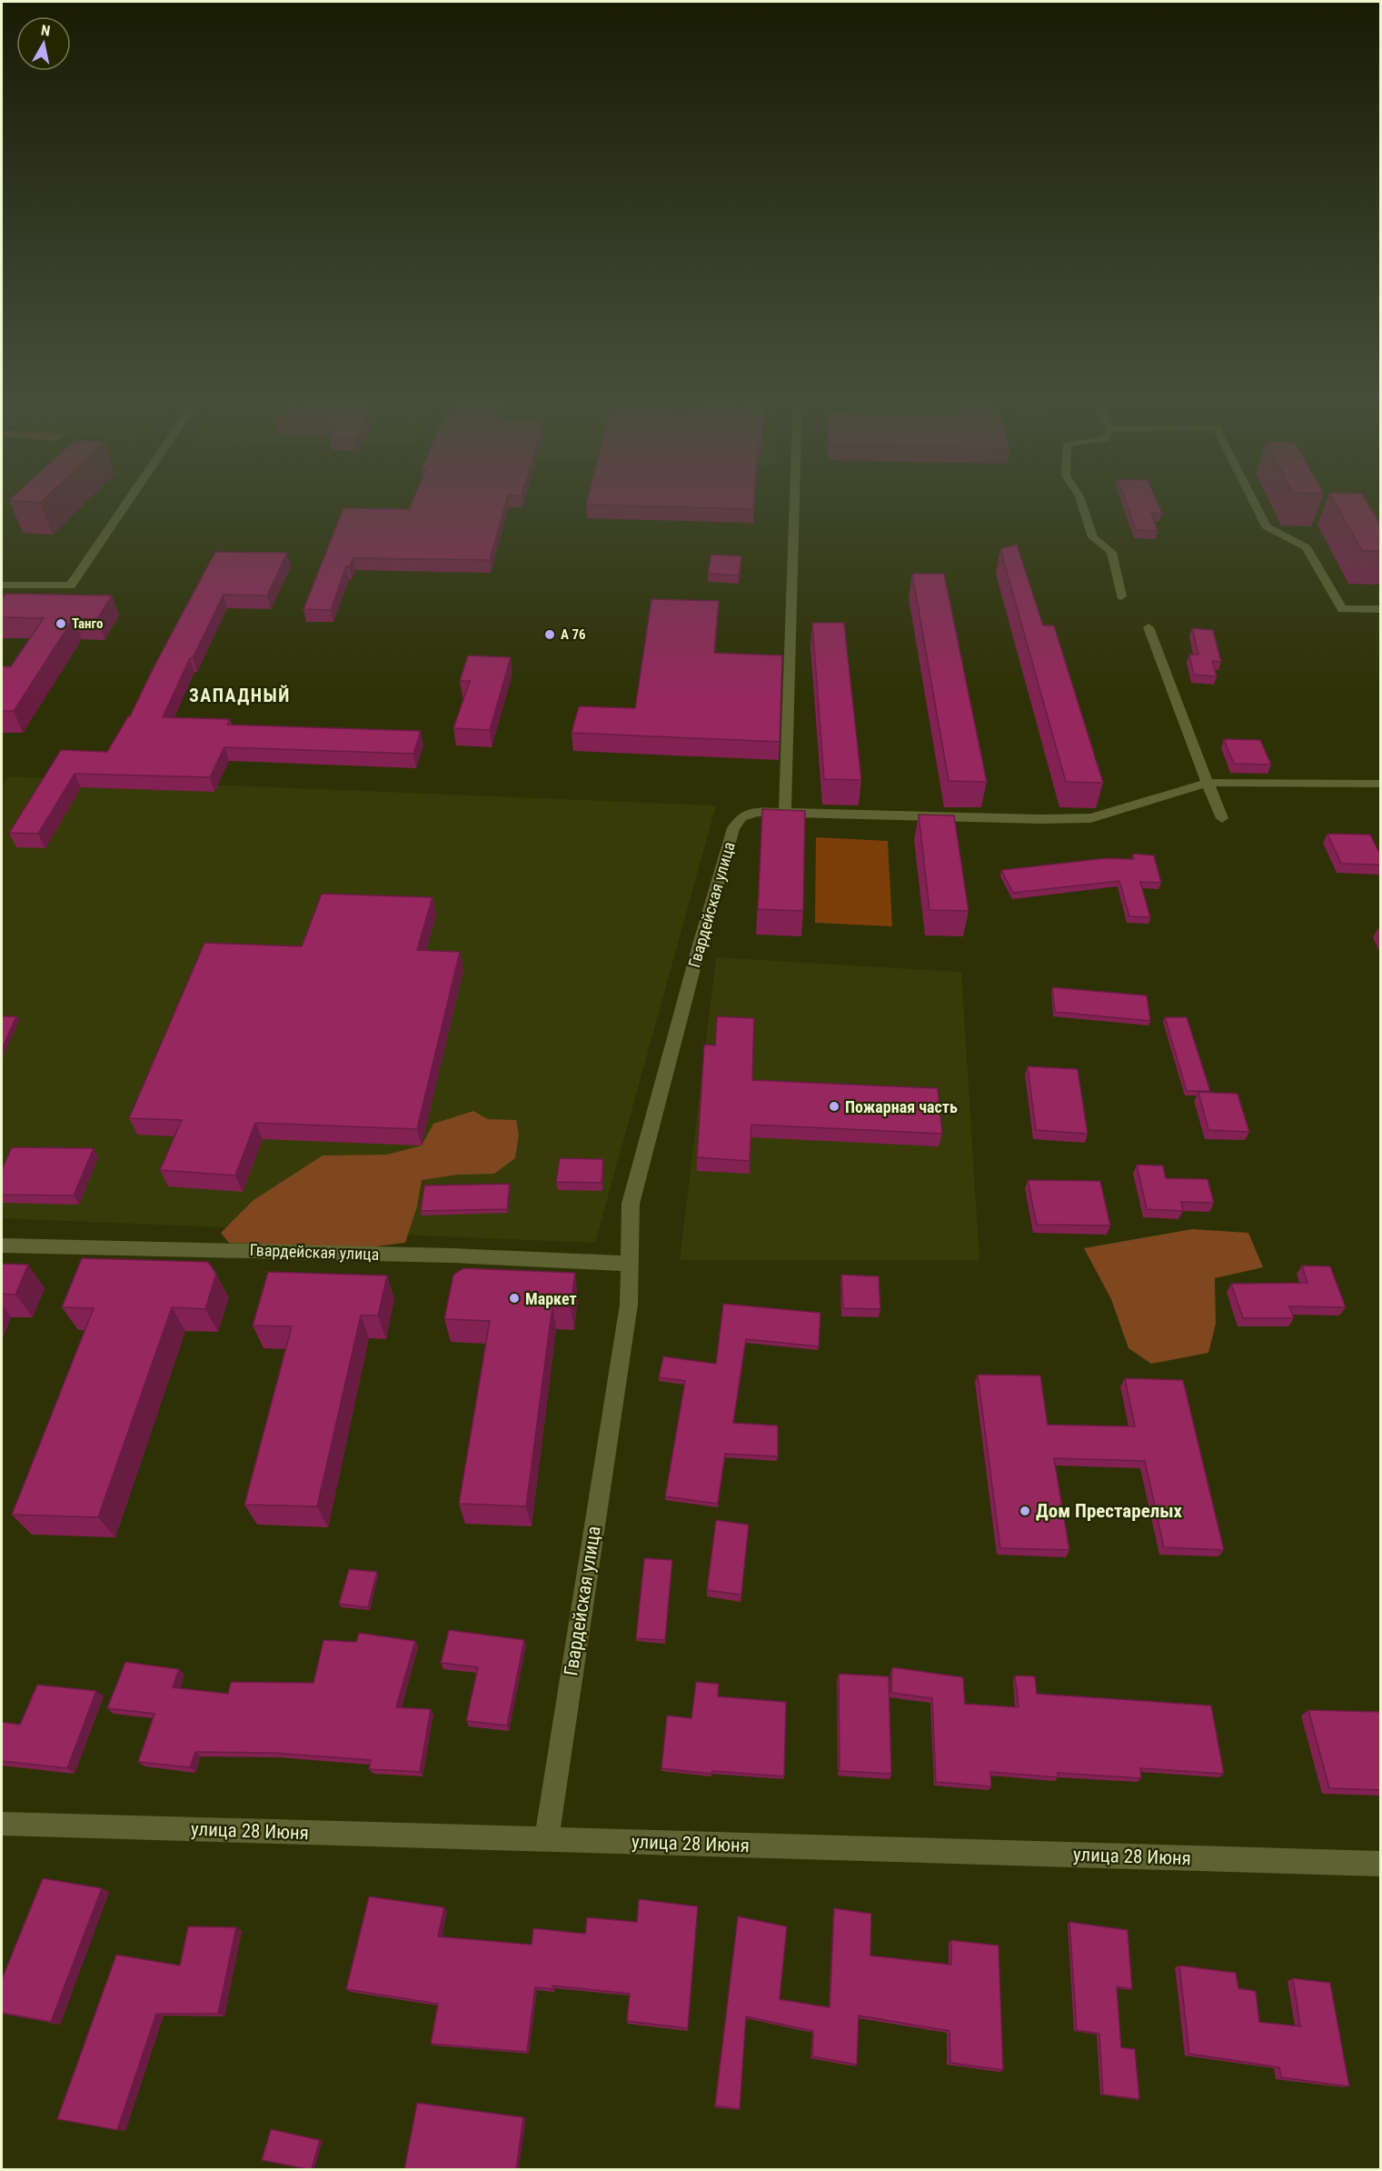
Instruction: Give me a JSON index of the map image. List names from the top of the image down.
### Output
{
  "streets": {
    "street": ["Гвардейская улица", "улица 28 Июня"]
  },
  "crossings": [
    ["Гвардейская улица", "улица 28 Июня"]
  ],
  "districts": ["ЗАПАДНЫЙ"],
  "places": [
    "Танго",
    "А 76",
    "Пожарная часть",
    "Маркет",
    "Дом Престарелых"
  ],
  "north": "top"
}
